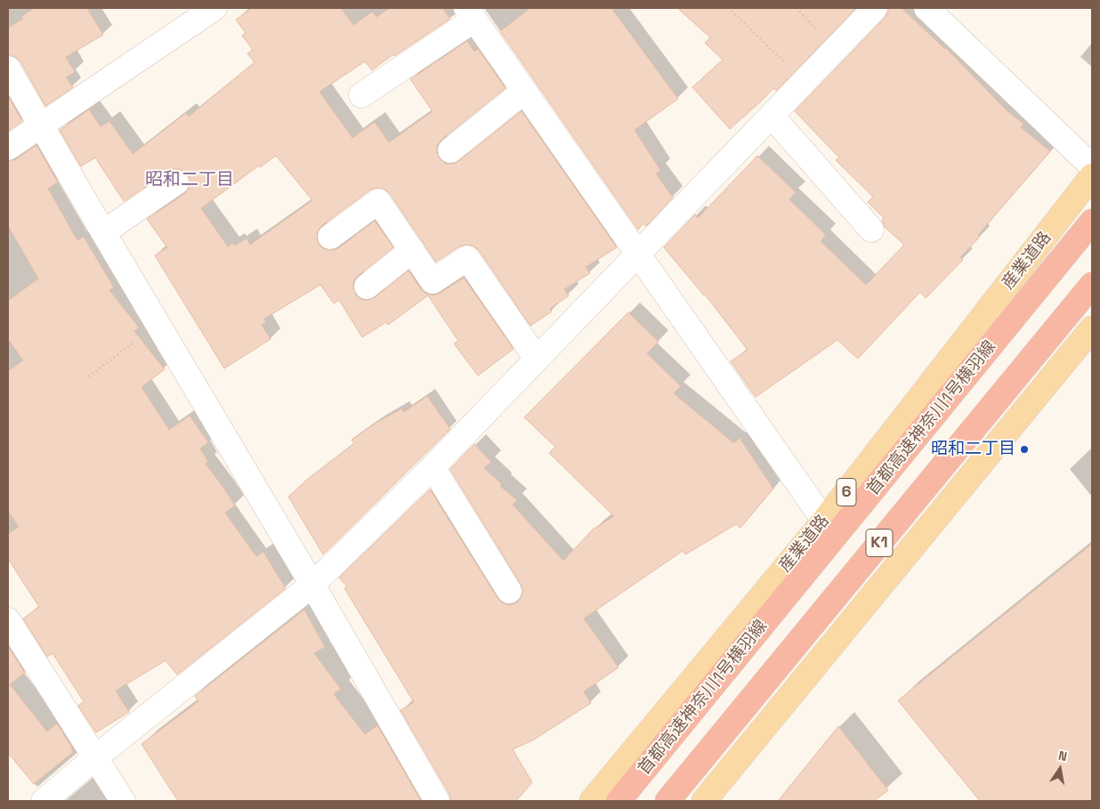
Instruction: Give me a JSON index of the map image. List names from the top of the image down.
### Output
{
  "streets": {
    "highway": ["首都高速神奈川1号横羽線", "K1"],
    "main road": ["産業道路", "6"]
  },
  "districts": ["昭和二丁目"],
  "places": ["昭和二丁目"],
  "north": "top"
}
